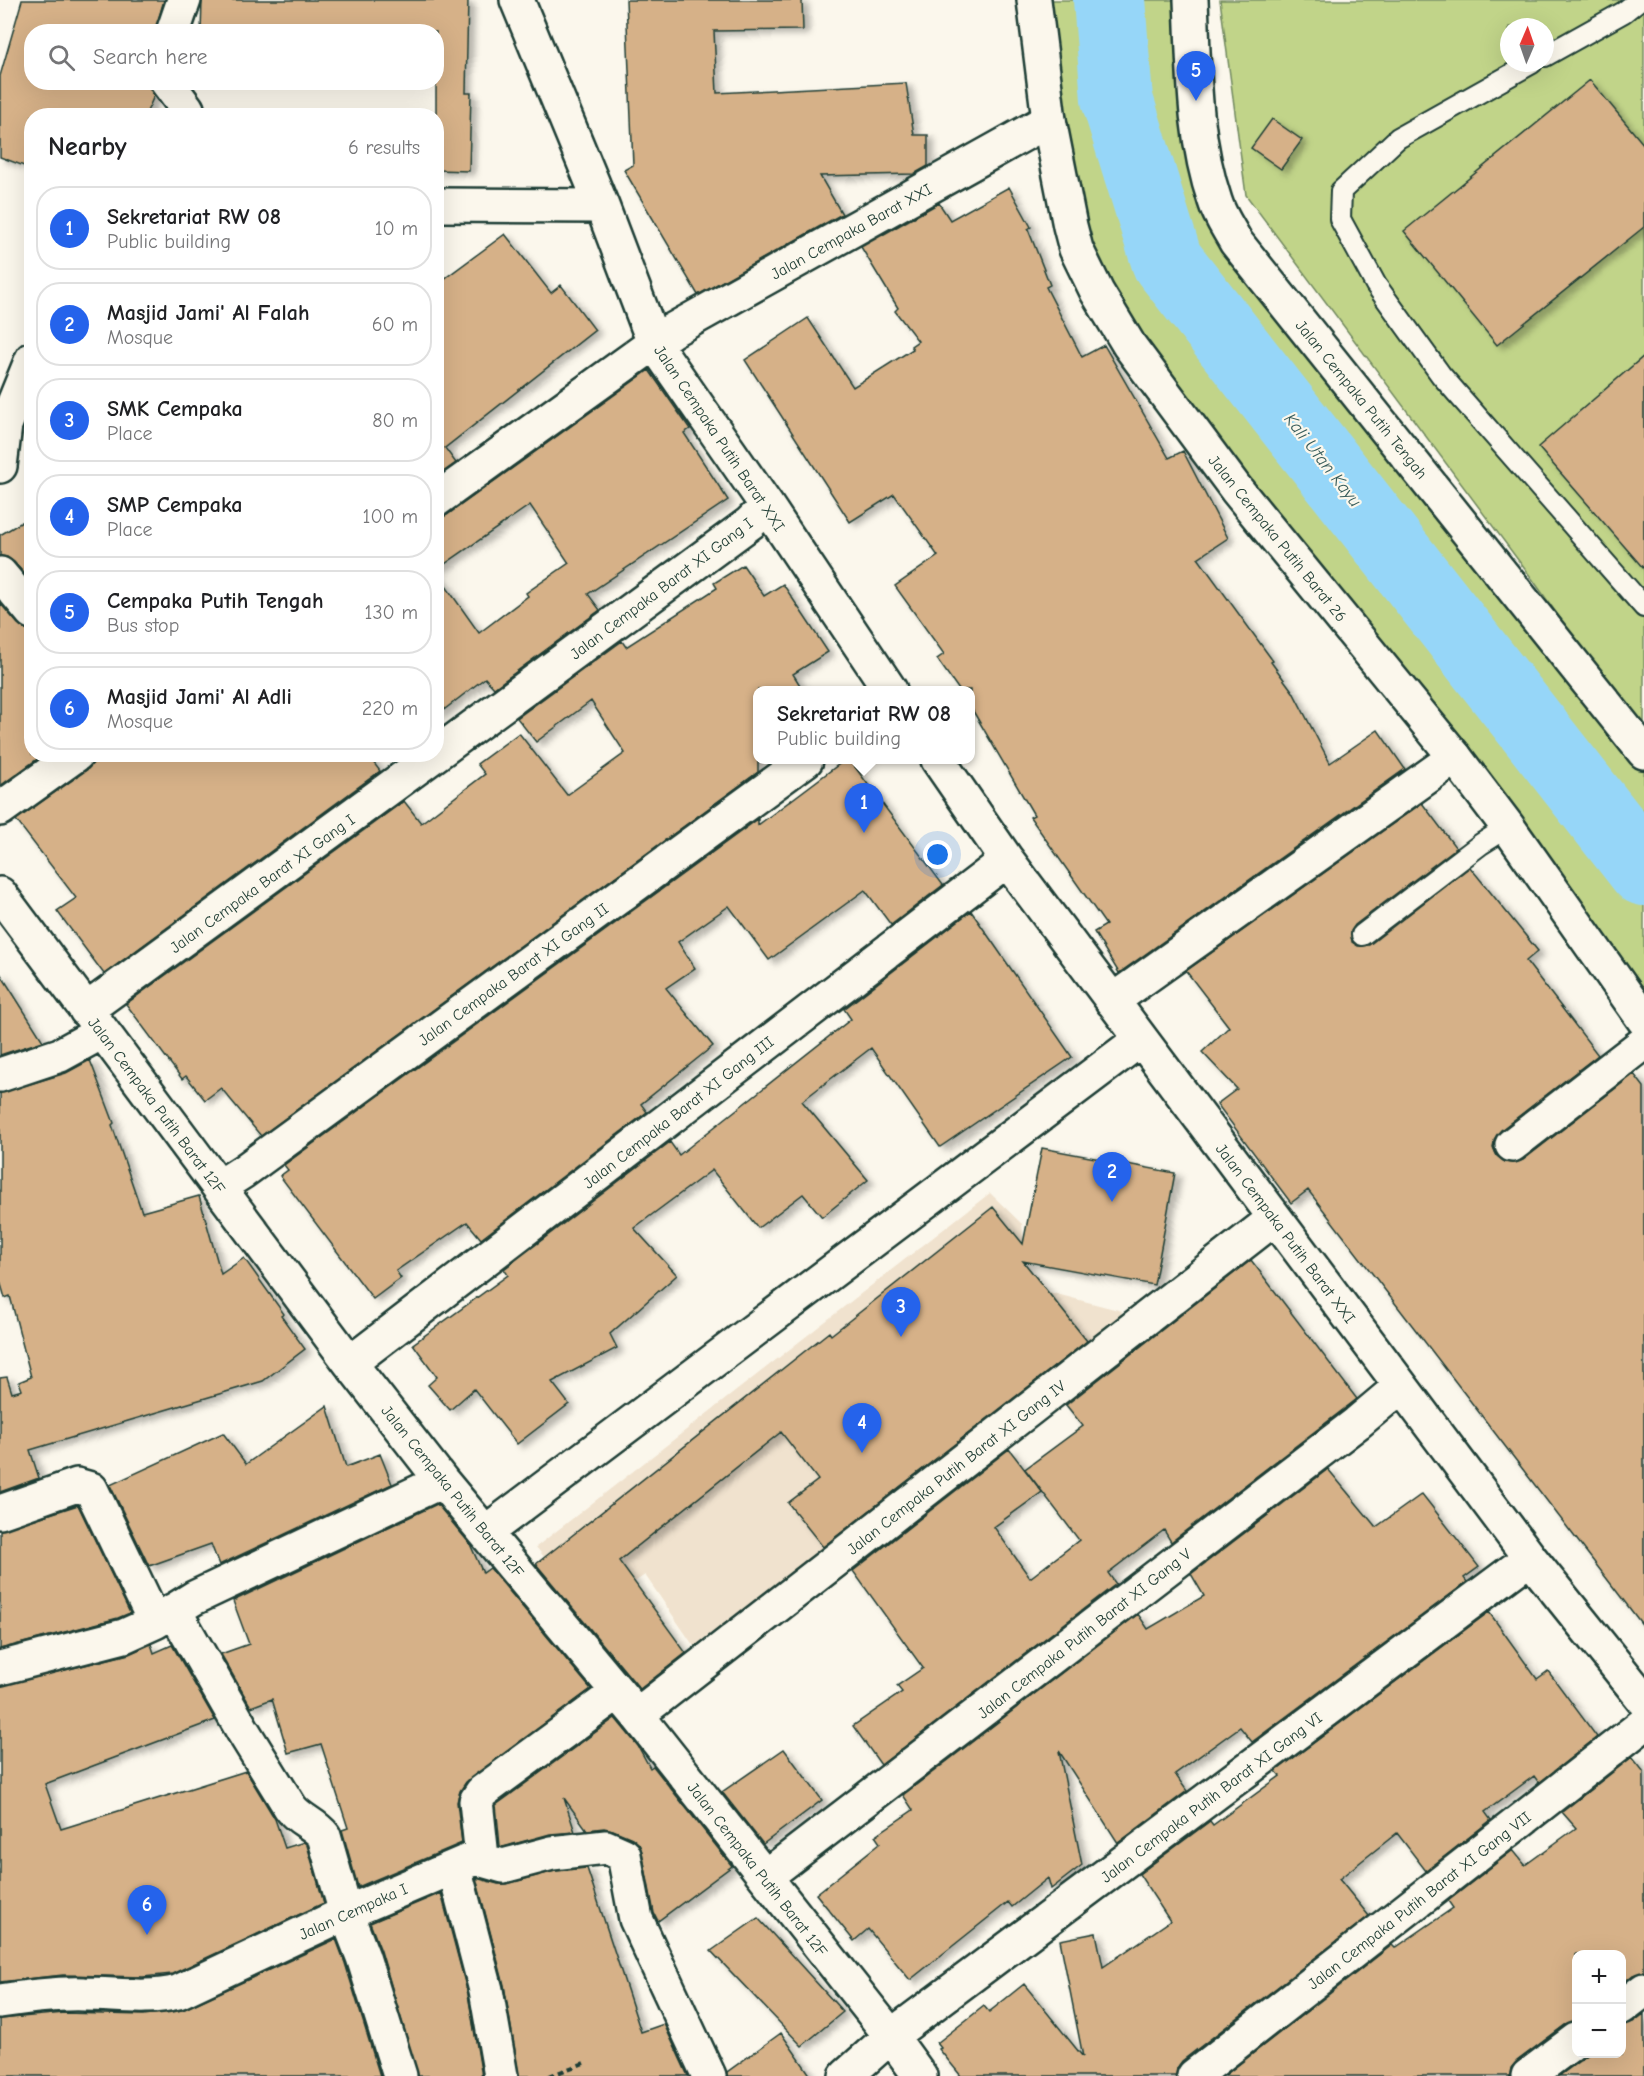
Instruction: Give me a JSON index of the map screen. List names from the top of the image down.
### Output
{
  "streets": {
    "street": [
      "Jalan Cempaka Barat XXI",
      "Jalan Cempaka Putih Tengah",
      "Jalan Cempaka Putih Barat XXI",
      "Jalan Cempaka Putih Barat 26",
      "Jalan Cempaka Barat XI Gang I",
      "Jalan Cempaka Barat XI Gang II",
      "Jalan Cempaka Putih Barat 12F",
      "Jalan Cempaka Barat XI Gang III",
      "Jalan Cempaka Putih Barat XI Gang IV",
      "Jalan Cempaka Putih Barat XI Gang V",
      "Jalan Cempaka Putih Barat XI Gang VI",
      "Jalan Cempaka Putih Barat XI Gang VII",
      "Jalan Cempaka I"
    ]
  },
  "crossings": [
    ["Jalan Cempaka Barat XXI", "Jalan Cempaka Putih Barat XXI"],
    ["Jalan Cempaka Barat XXI", "Jalan Cempaka Putih Barat 26"],
    ["Jalan Cempaka Putih Barat XXI", "Jalan Cempaka Barat XI Gang I"],
    ["Jalan Cempaka Putih Barat XXI", "Jalan Cempaka Barat XI Gang III"],
    ["Jalan Cempaka Putih Barat XXI", "Jalan Cempaka Putih Barat XI Gang IV"],
    ["Jalan Cempaka Putih Barat XXI", "Jalan Cempaka Putih Barat XI Gang V"],
    ["Jalan Cempaka Putih Barat XXI", "Jalan Cempaka Putih Barat XI Gang VI"],
    ["Jalan Cempaka Barat XI Gang I", "Jalan Cempaka Putih Barat 12F"],
    ["Jalan Cempaka Barat XI Gang II", "Jalan Cempaka Putih Barat 12F"],
    ["Jalan Cempaka Putih Barat 12F", "Jalan Cempaka Barat XI Gang III"],
    ["Jalan Cempaka Putih Barat 12F", "Jalan Cempaka Putih Barat XI Gang IV"],
    ["Jalan Cempaka Putih Barat 12F", "Jalan Cempaka Putih Barat XI Gang V"],
    ["Jalan Cempaka Putih Barat 12F", "Jalan Cempaka Putih Barat XI Gang VI"]
  ],
  "water": ["Kali Utan Kayu"],
  "north": "top",
  "page": {
    "search": "Search here",
    "pins": [
      "5",
      "1",
      "2",
      "3",
      "4",
      "6"
    ],
    "heading": ["Nearby", "6 results"],
    "list": [
      {
        "mark": "1",
        "name": "Sekretariat RW 08",
        "note": "Public building",
        "value": "10 m"
      },
      {
        "mark": "2",
        "name": "Masjid Jami' Al Falah",
        "note": "Mosque",
        "value": "60 m"
      },
      {
        "mark": "3",
        "name": "SMK Cempaka",
        "note": "Place",
        "value": "80 m"
      },
      {
        "mark": "4",
        "name": "SMP Cempaka",
        "note": "Place",
        "value": "100 m"
      },
      {
        "mark": "5",
        "name": "Cempaka Putih Tengah",
        "note": "Bus stop",
        "value": "130 m"
      },
      {
        "mark": "6",
        "name": "Masjid Jami' Al Adli",
        "note": "Mosque",
        "value": "220 m"
      }
    ],
    "popup": ["Sekretariat RW 08", "Public building"],
    "map_buttons": ["+", "−"]
  }
}
